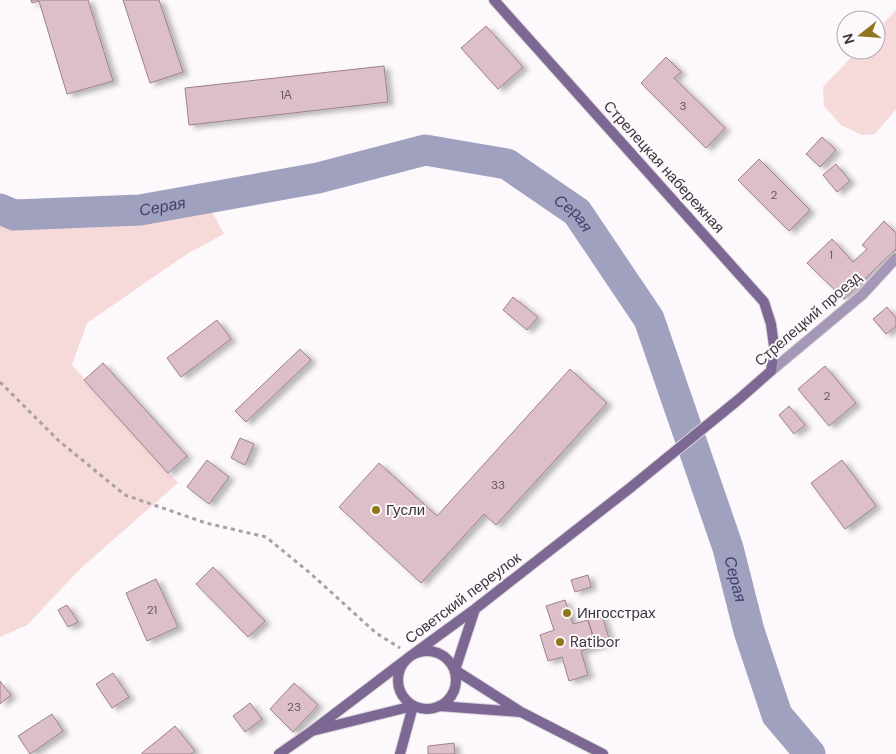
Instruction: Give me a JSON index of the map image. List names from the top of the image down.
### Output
{
  "streets": {
    "street": ["Стрелецкая набережная", "Стрелецкий проезд", "Советский переулок"]
  },
  "crossings": [
    ["Стрелецкая набережная", "Стрелецкий проезд"],
    ["Стрелецкий проезд", "Советский переулок"]
  ],
  "water": ["Серая"],
  "places": ["Гусли", "Ингосстрах", "Ratibor"],
  "house_numbers": [
    "1А",
    "3",
    "2",
    "1",
    "2",
    "33",
    "21",
    "23"
  ],
  "north": "left"
}
